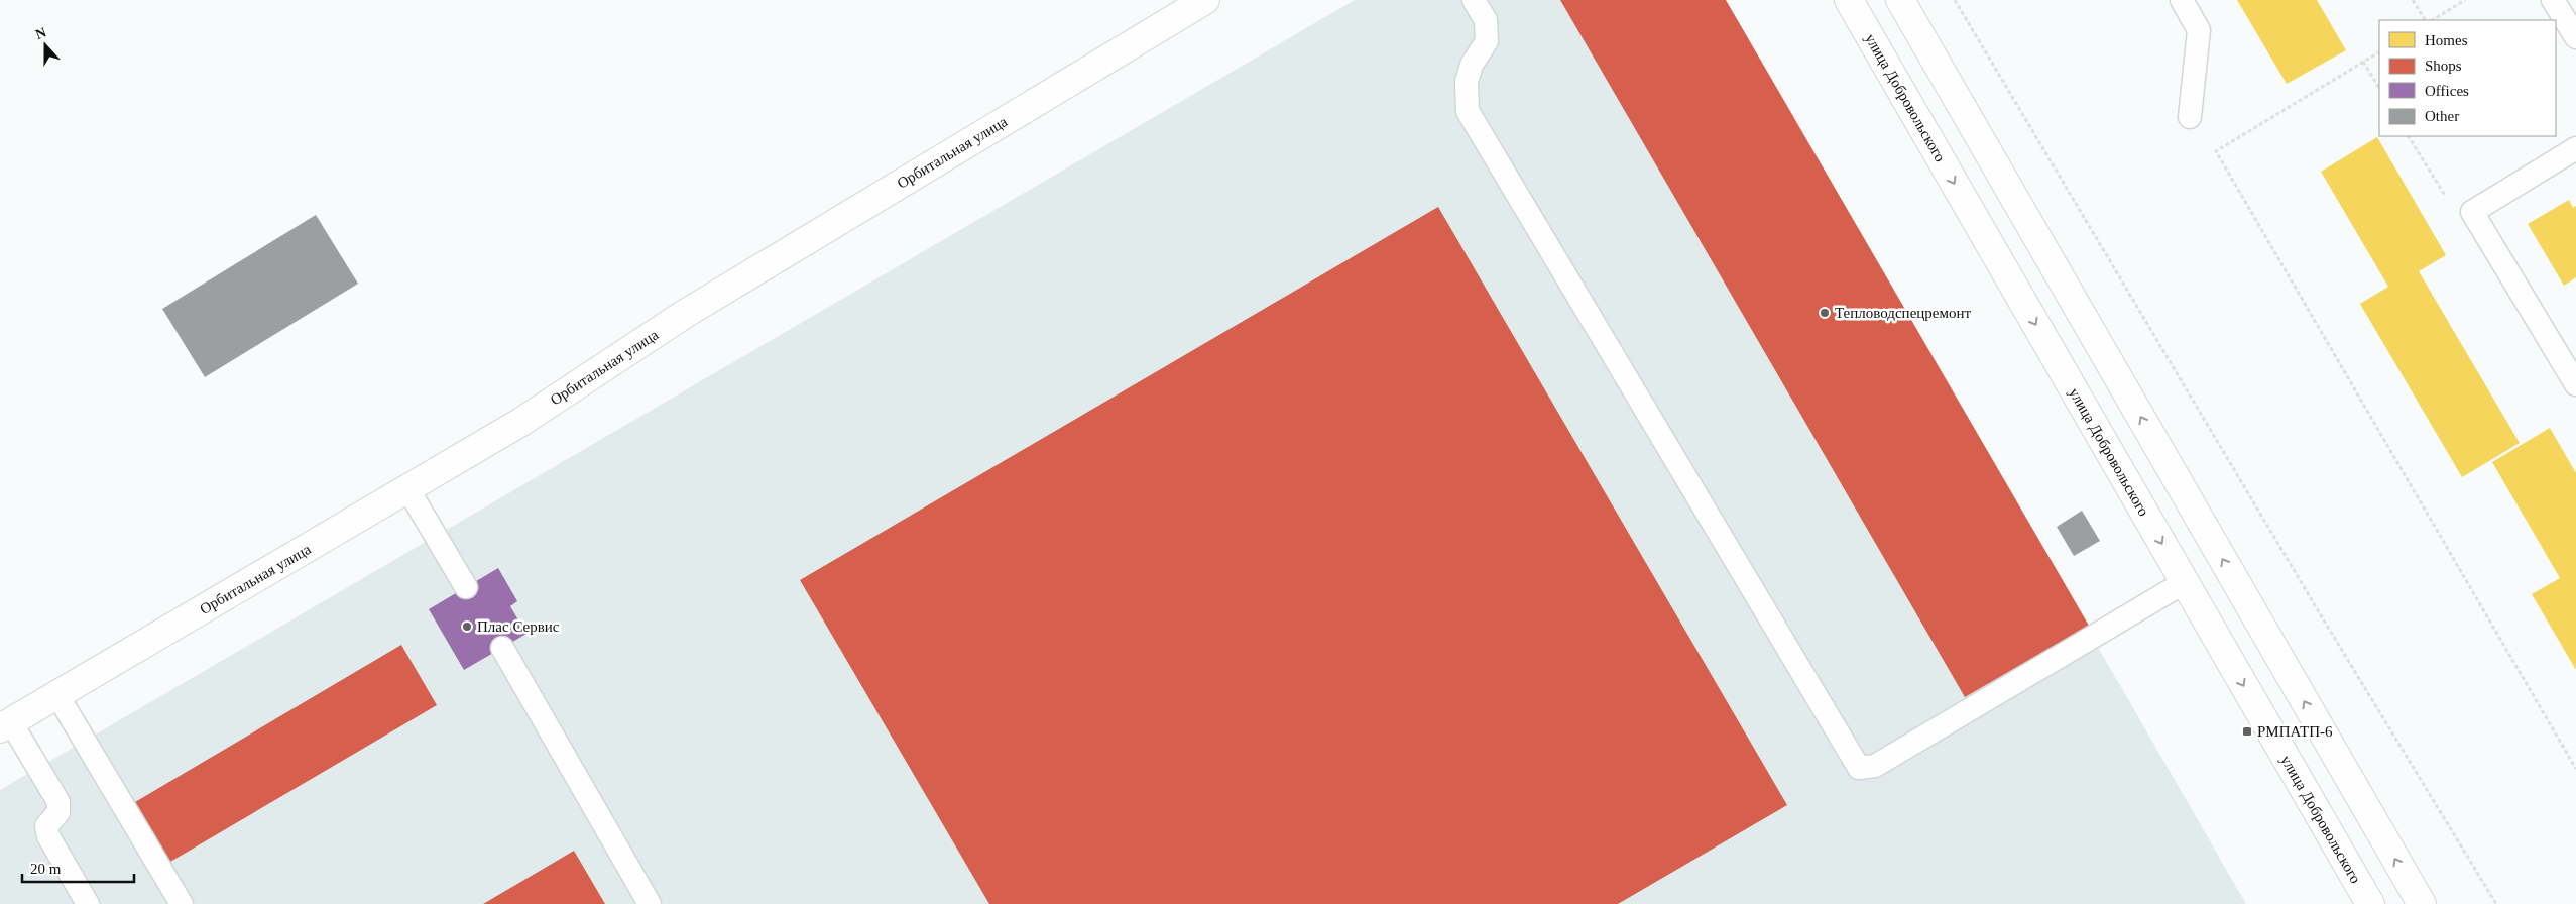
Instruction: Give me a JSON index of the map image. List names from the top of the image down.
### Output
{
  "streets": {
    "street": ["улица Добровольского", "Орбитальная улица"]
  },
  "places": {
    "other": ["Тепловодспецремонт", "Плас Сервис"],
    "transit": ["РМПАТП-6"]
  },
  "legend": [
    "Homes",
    "Shops",
    "Offices",
    "Other"
  ],
  "scale_bar": "20 m",
  "north": "top"
}
